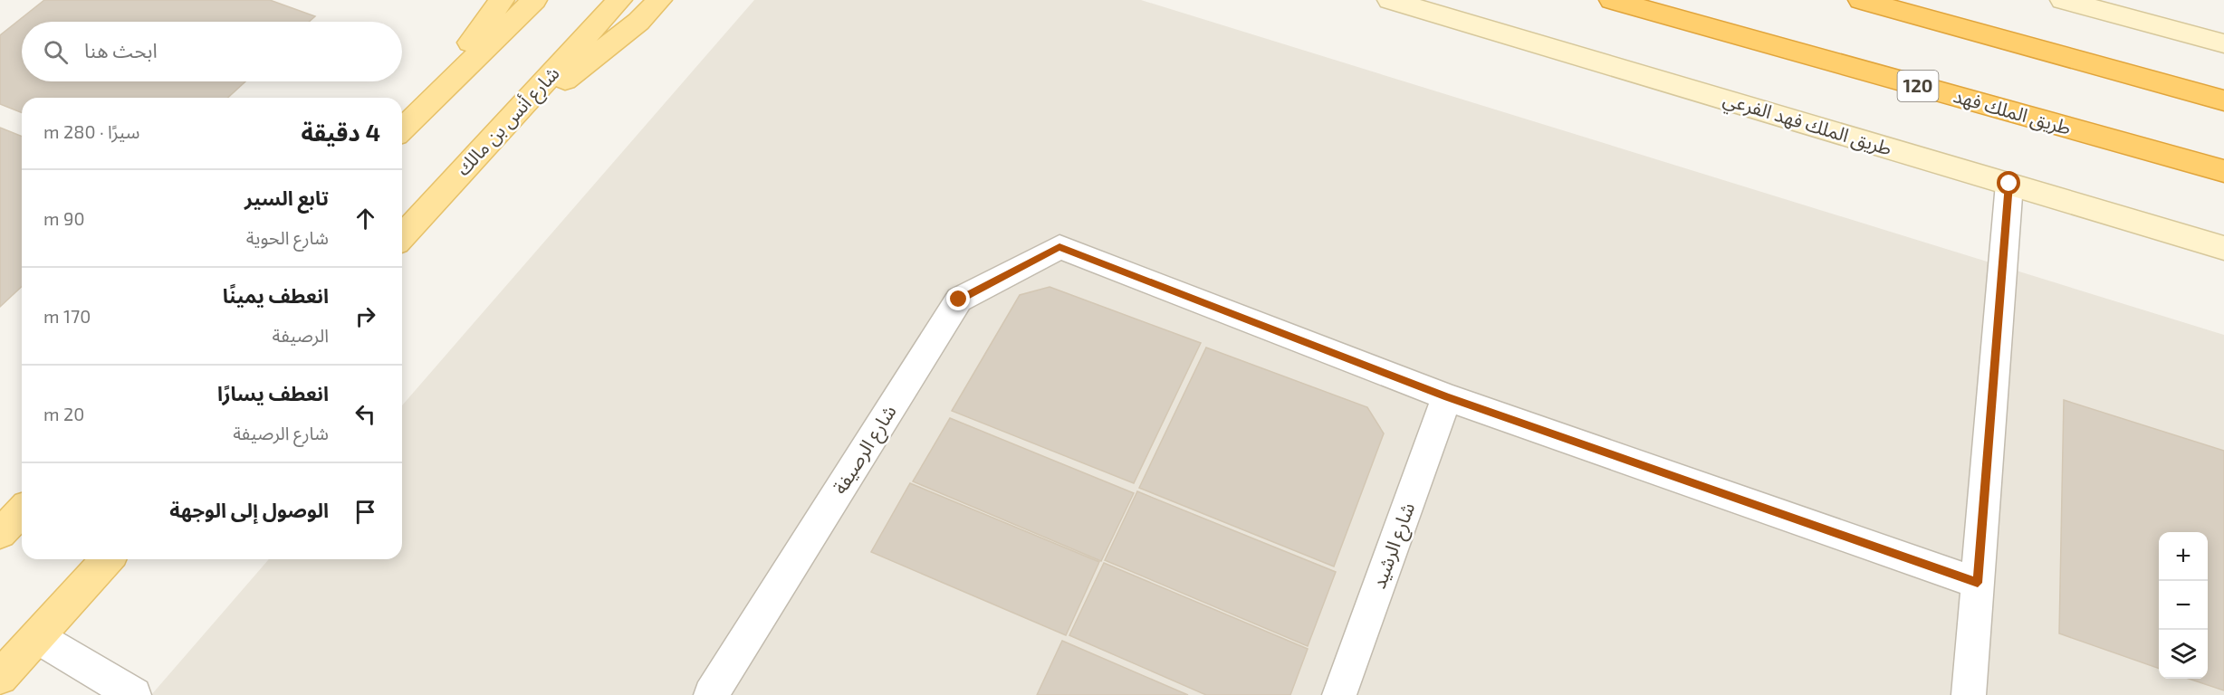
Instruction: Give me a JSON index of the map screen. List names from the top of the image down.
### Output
{
  "streets": {
    "highway": ["120", "طريق الملك فهد"],
    "main road": ["شارع أنس بن مالك", "طريق الملك فهد الفرعي"],
    "street": ["شارع الرصيفة", "شارع الرشيد"]
  },
  "crossings": [
    ["شارع الرصيفة", "شارع الرشيد"]
  ],
  "page": {
    "search": "ابحث هنا",
    "heading": ["4 دقيقة", "سيرًا · 280 m"],
    "list": [
      ["تابع السير", "شارع الحوية", "90 m"],
      ["انعطف يمينًا", "الرصيفة", "170 m"],
      ["انعطف يسارًا", "شارع الرصيفة", "20 m"],
      "الوصول إلى الوجهة"
    ],
    "map_buttons": ["+", "−"]
  }
}
